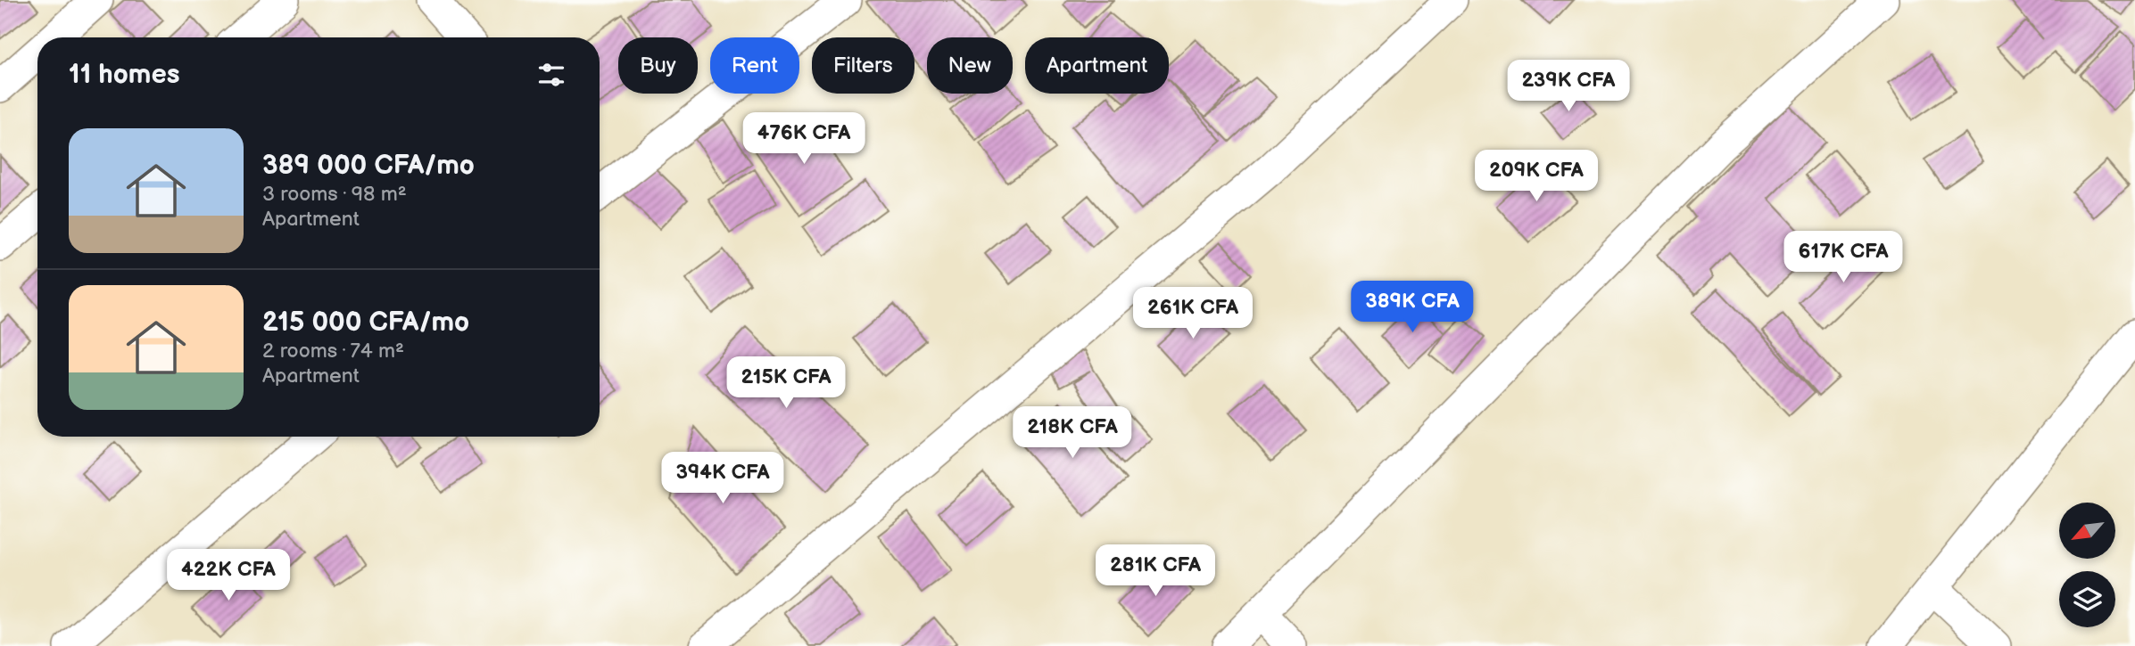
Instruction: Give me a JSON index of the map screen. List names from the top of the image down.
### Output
{
  "north": "bottom left",
  "page": {
    "chip": [
      "Buy",
      "Rent",
      "Filters",
      "New",
      "Apartment"
    ],
    "heading": "11 homes",
    "price": [
      "239K CFA",
      "476K CFA",
      "209K CFA",
      "617K CFA",
      "389K CFA",
      "261K CFA",
      "215K CFA",
      "218K CFA",
      "394K CFA",
      "281K CFA",
      "422K CFA"
    ],
    "list": [
      {
        "name": "389 000 CFA/mo",
        "note": "3 rooms · 98 m² · Apartment"
      },
      {
        "name": "215 000 CFA/mo",
        "note": "2 rooms · 74 m² · Apartment"
      }
    ]
  }
}
